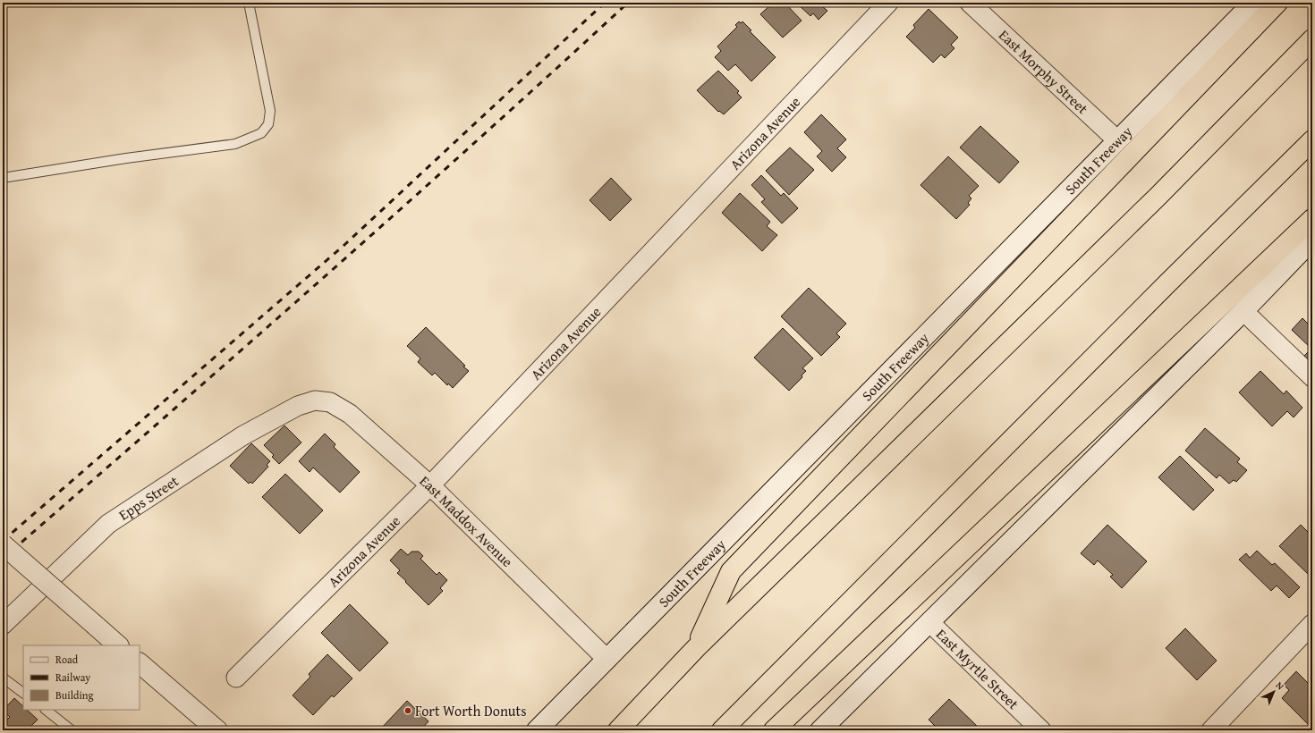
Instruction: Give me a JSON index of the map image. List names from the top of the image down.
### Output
{
  "streets": {
    "main road": ["South Freeway"],
    "street": [
      "East Morphy Street",
      "Arizona Avenue",
      "Epps Street",
      "East Maddox Avenue",
      "East Myrtle Street"
    ]
  },
  "crossings": [
    ["East Morphy Street", "South Freeway"],
    ["Arizona Avenue", "East Maddox Avenue"],
    ["South Freeway", "East Maddox Avenue"],
    ["Epps Street", "East Maddox Avenue"]
  ],
  "places": ["Fort Worth Donuts"],
  "legend": ["Road", "Railway", "Building"],
  "north": "top right"
}
